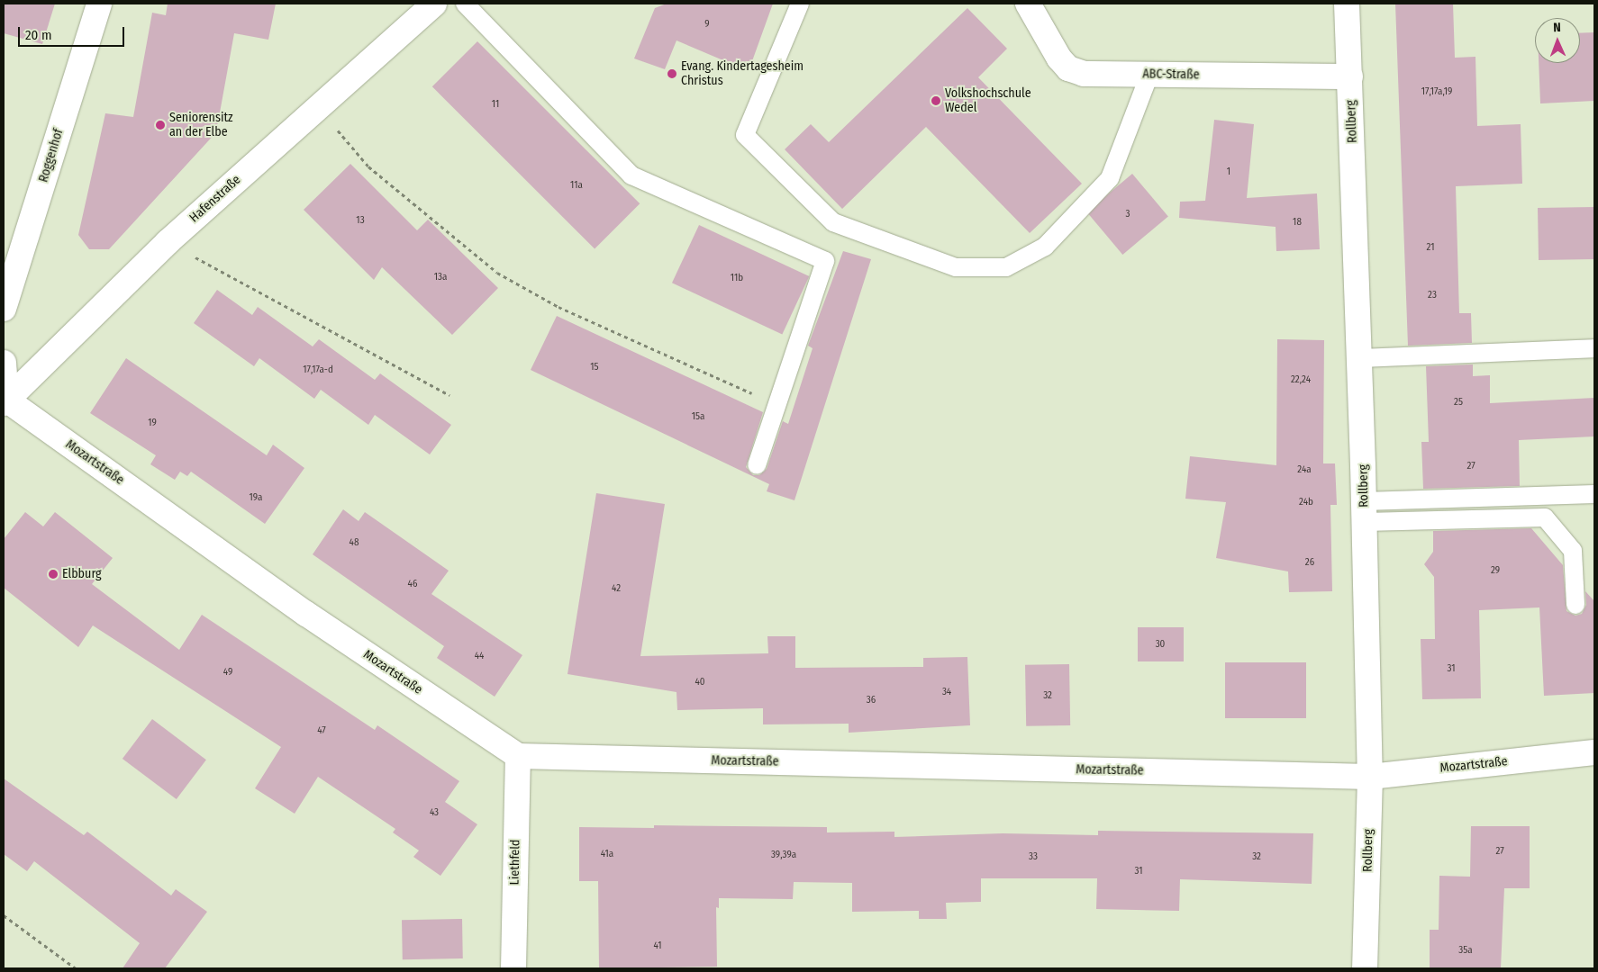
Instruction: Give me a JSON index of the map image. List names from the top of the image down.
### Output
{
  "streets": {
    "street": [
      "ABC-Straße",
      "Rollberg",
      "Roggenhof",
      "Hafenstraße",
      "Mozartstraße",
      "Liethfeld"
    ]
  },
  "crossings": [
    ["ABC-Straße", "Rollberg"],
    ["Rollberg", "Mozartstraße"],
    ["Hafenstraße", "Mozartstraße"],
    ["Mozartstraße", "Liethfeld"]
  ],
  "places": [
    "Evang. Kindertagesheim Christus",
    "Volkshochschule Wedel",
    "Seniorensitz an der Elbe",
    "Elbburg"
  ],
  "house_numbers": [
    "9",
    "17,17a,19",
    "11",
    "1",
    "11a",
    "3",
    "13",
    "18",
    "21",
    "13a",
    "11b",
    "23",
    "15",
    "17,17a-d",
    "22,24",
    "25",
    "15a",
    "19",
    "27",
    "24a",
    "19a",
    "24b",
    "48",
    "26",
    "29",
    "46",
    "42",
    "30",
    "44",
    "31",
    "49",
    "40",
    "34",
    "32",
    "36",
    "47",
    "43",
    "27",
    "41a",
    "39,39a",
    "33",
    "32",
    "31",
    "41",
    "35a"
  ],
  "scale_bar": "20 m",
  "north": "top"
}
